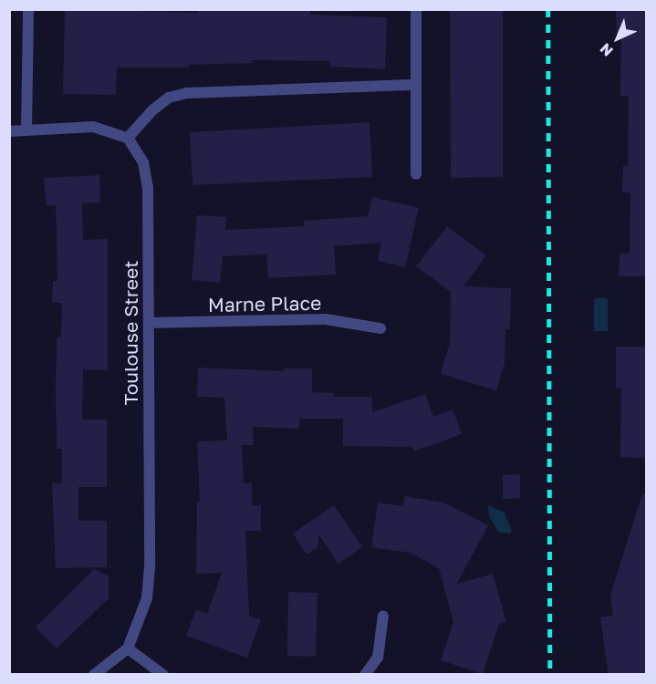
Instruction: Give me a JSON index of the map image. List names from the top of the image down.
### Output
{
  "streets": {
    "street": ["Marne Place", "Toulouse Street"]
  },
  "crossings": [
    ["Marne Place", "Toulouse Street"]
  ],
  "north": "bottom left"
}
